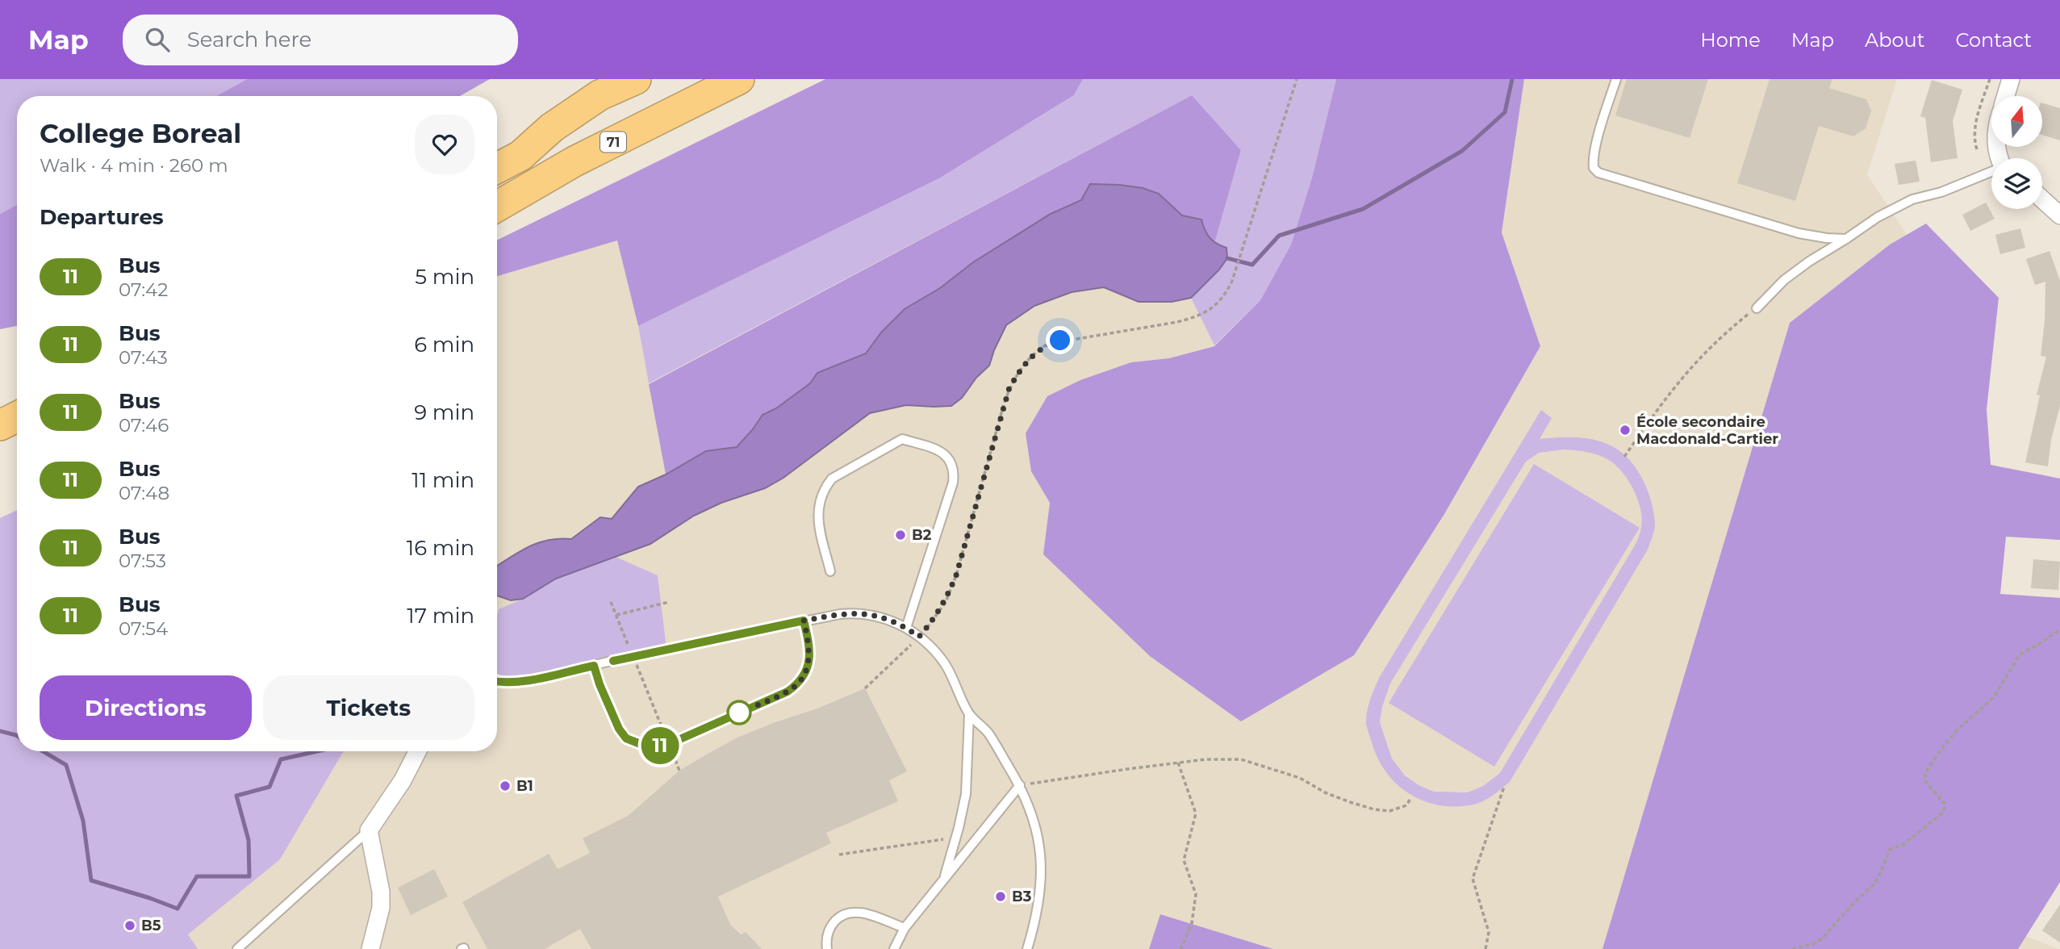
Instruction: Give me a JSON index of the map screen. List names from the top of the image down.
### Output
{
  "streets": {
    "highway": ["71"]
  },
  "places": [
    "École secondaire Macdonald-Cartier",
    "B2",
    "B1",
    "B3",
    "B5"
  ],
  "lines": ["bus line 11"],
  "north": "top",
  "page": {
    "header": "Map",
    "search": "Search here",
    "nav": [
      "Home",
      "Map",
      "About",
      "Contact"
    ],
    "on_map": "11",
    "heading": [
      ["College Boreal", "Walk · 4 min · 260 m"],
      "Departures"
    ],
    "list": [
      {
        "mark": "11",
        "name": "Bus",
        "note": "07:42",
        "value": "5 min"
      },
      {
        "mark": "11",
        "name": "Bus",
        "note": "07:43",
        "value": "6 min"
      },
      {
        "mark": "11",
        "name": "Bus",
        "note": "07:46",
        "value": "9 min"
      },
      {
        "mark": "11",
        "name": "Bus",
        "note": "07:48",
        "value": "11 min"
      },
      {
        "mark": "11",
        "name": "Bus",
        "note": "07:53",
        "value": "16 min"
      },
      {
        "mark": "11",
        "name": "Bus",
        "note": "07:54",
        "value": "17 min"
      }
    ],
    "buttons": ["Directions", "Tickets"]
  }
}
